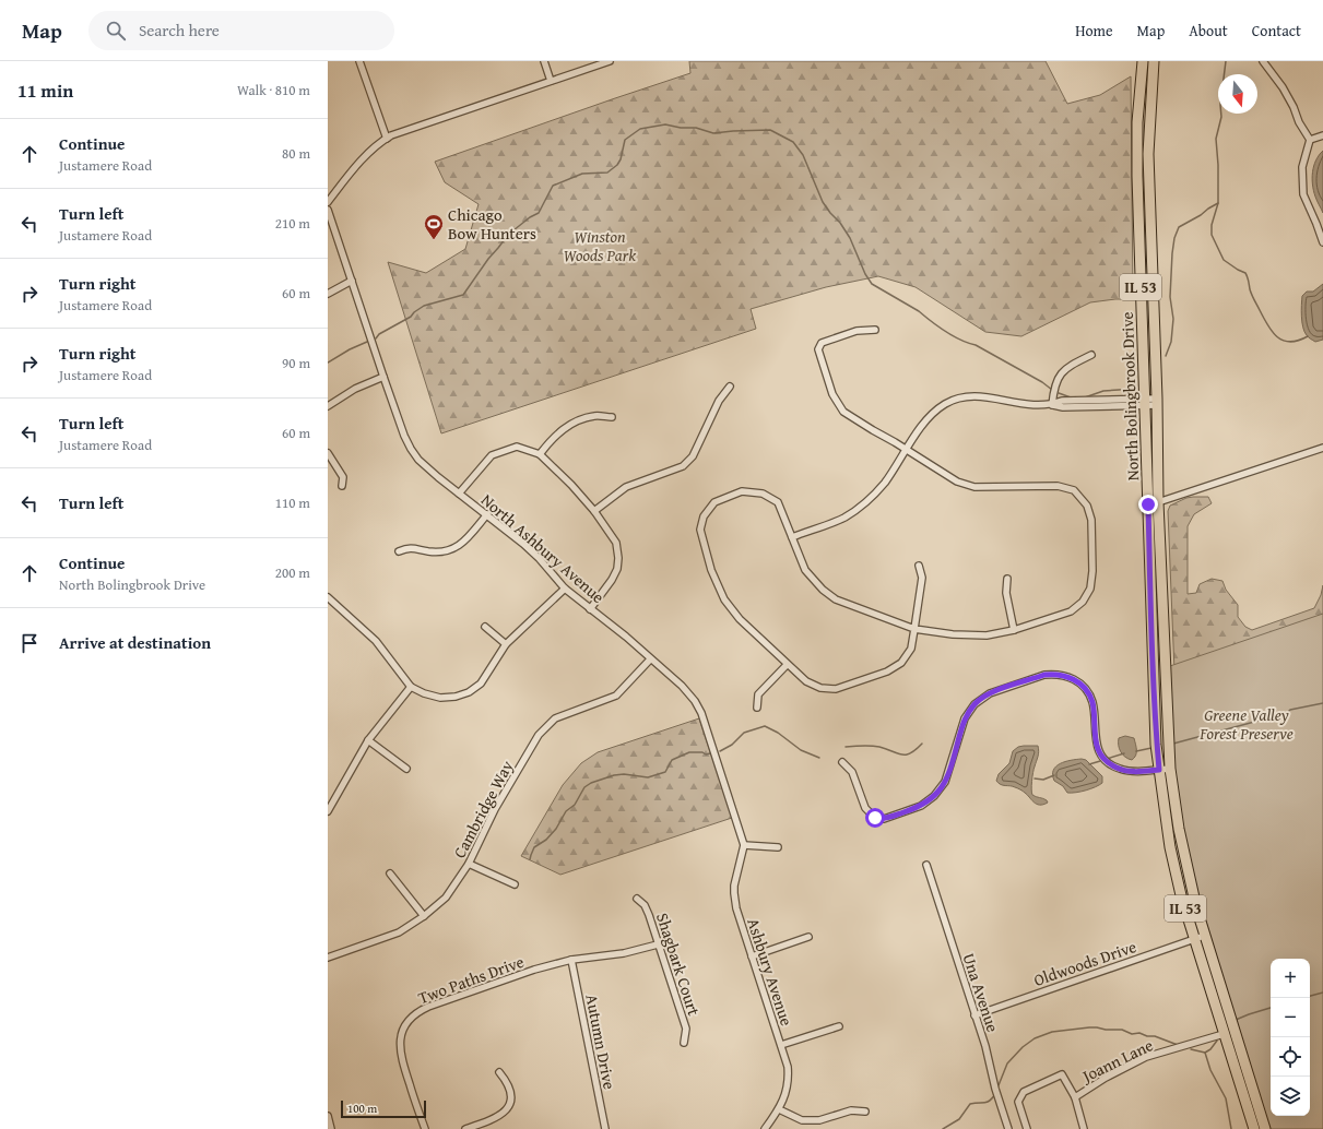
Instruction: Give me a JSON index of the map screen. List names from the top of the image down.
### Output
{
  "streets": {
    "main road": ["IL 53", "North Bolingbrook Drive"],
    "street": [
      "North Ashbury Avenue",
      "Cambridge Way",
      "Oldwoods Drive",
      "Shagbark Court",
      "Ashbury Avenue",
      "Two Paths Drive",
      "Una Avenue",
      "Autumn Drive",
      "Joann Lane"
    ]
  },
  "crossings": [
    ["IL 53", "North Bolingbrook Drive"],
    ["IL 53", "Oldwoods Drive"],
    ["IL 53", "Joann Lane"],
    ["North Ashbury Avenue", "Cambridge Way"],
    ["North Ashbury Avenue", "Ashbury Avenue"],
    ["Oldwoods Drive", "Una Avenue"],
    ["Shagbark Court", "Two Paths Drive"],
    ["Two Paths Drive", "Autumn Drive"]
  ],
  "parks": ["Winston Woods Park", "Greene Valley Forest Preserve"],
  "places": {
    "sports": ["Chicago Bow Hunters"]
  },
  "scale_bar": "100 m",
  "north": "bottom",
  "page": {
    "header": "Map",
    "search": "Search here",
    "nav": [
      "Home",
      "Map",
      "About",
      "Contact"
    ],
    "heading": ["11 min", "Walk · 810 m"],
    "list": [
      ["Continue", "Justamere Road", "80 m"],
      ["Turn left", "Justamere Road", "210 m"],
      ["Turn right", "Justamere Road", "60 m"],
      ["Turn right", "Justamere Road", "90 m"],
      ["Turn left", "Justamere Road", "60 m"],
      ["Turn left", "110 m"],
      ["Continue", "North Bolingbrook Drive", "200 m"],
      "Arrive at destination"
    ],
    "map_buttons": ["+", "−"],
    "scale": "100 m"
  }
}
